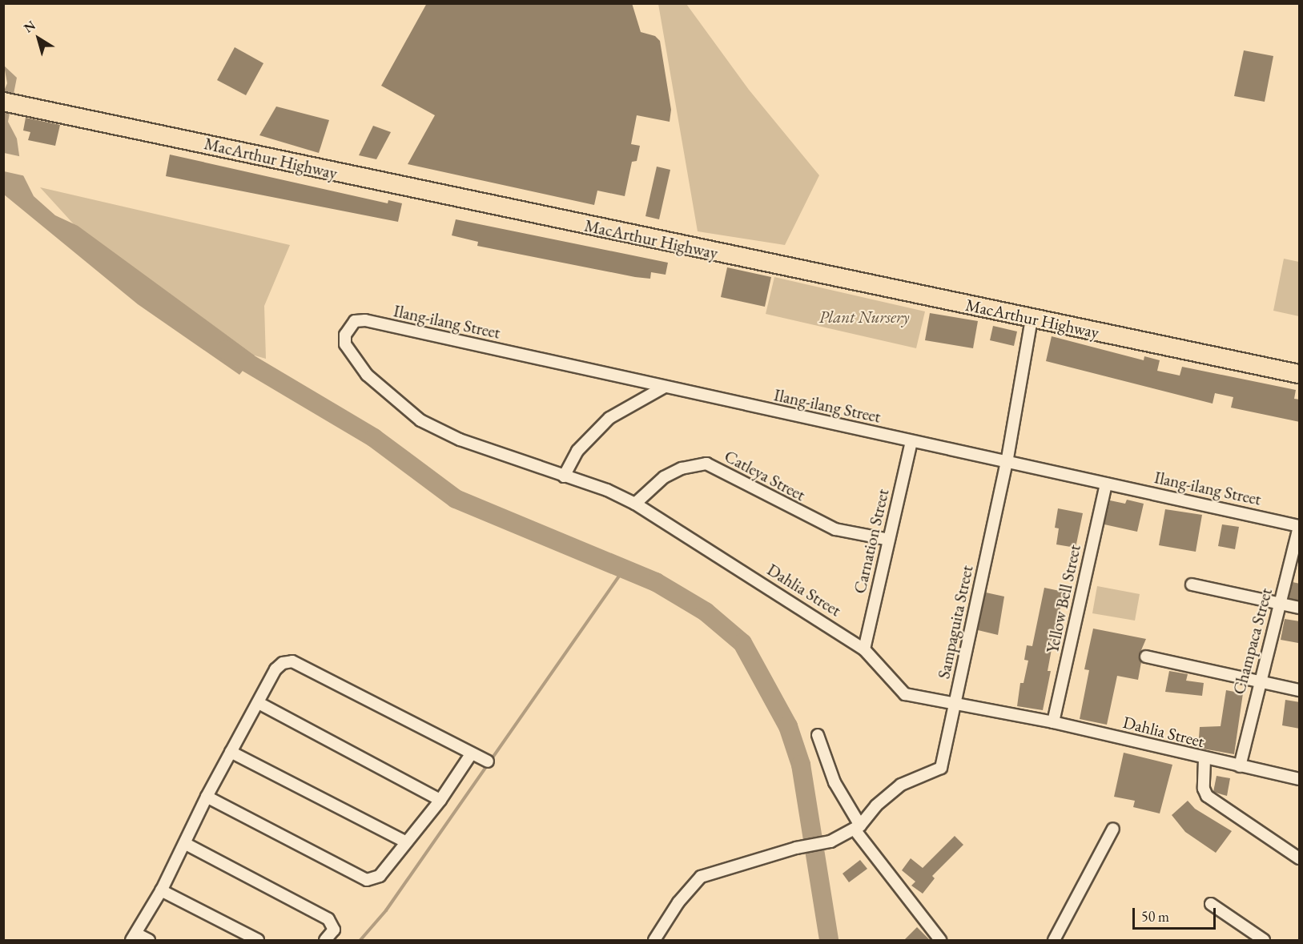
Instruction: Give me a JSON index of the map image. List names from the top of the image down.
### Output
{
  "streets": {
    "highway": ["MacArthur Highway"],
    "street": [
      "Ilang-ilang Street",
      "Catleya Street",
      "Carnation Street",
      "Dahlia Street",
      "Yellow Bell Street",
      "Sampaguita Street",
      "Champaca Street"
    ]
  },
  "crossings": [
    ["MacArthur Highway", "Sampaguita Street"],
    ["Ilang-ilang Street", "Carnation Street"],
    ["Ilang-ilang Street", "Dahlia Street"],
    ["Ilang-ilang Street", "Yellow Bell Street"],
    ["Ilang-ilang Street", "Sampaguita Street"],
    ["Ilang-ilang Street", "Champaca Street"],
    ["Catleya Street", "Carnation Street"],
    ["Catleya Street", "Dahlia Street"],
    ["Carnation Street", "Dahlia Street"],
    ["Dahlia Street", "Yellow Bell Street"],
    ["Dahlia Street", "Sampaguita Street"],
    ["Dahlia Street", "Champaca Street"]
  ],
  "parks": ["Plant Nursery"],
  "scale_bar": "50 m",
  "north": "top left"
}
